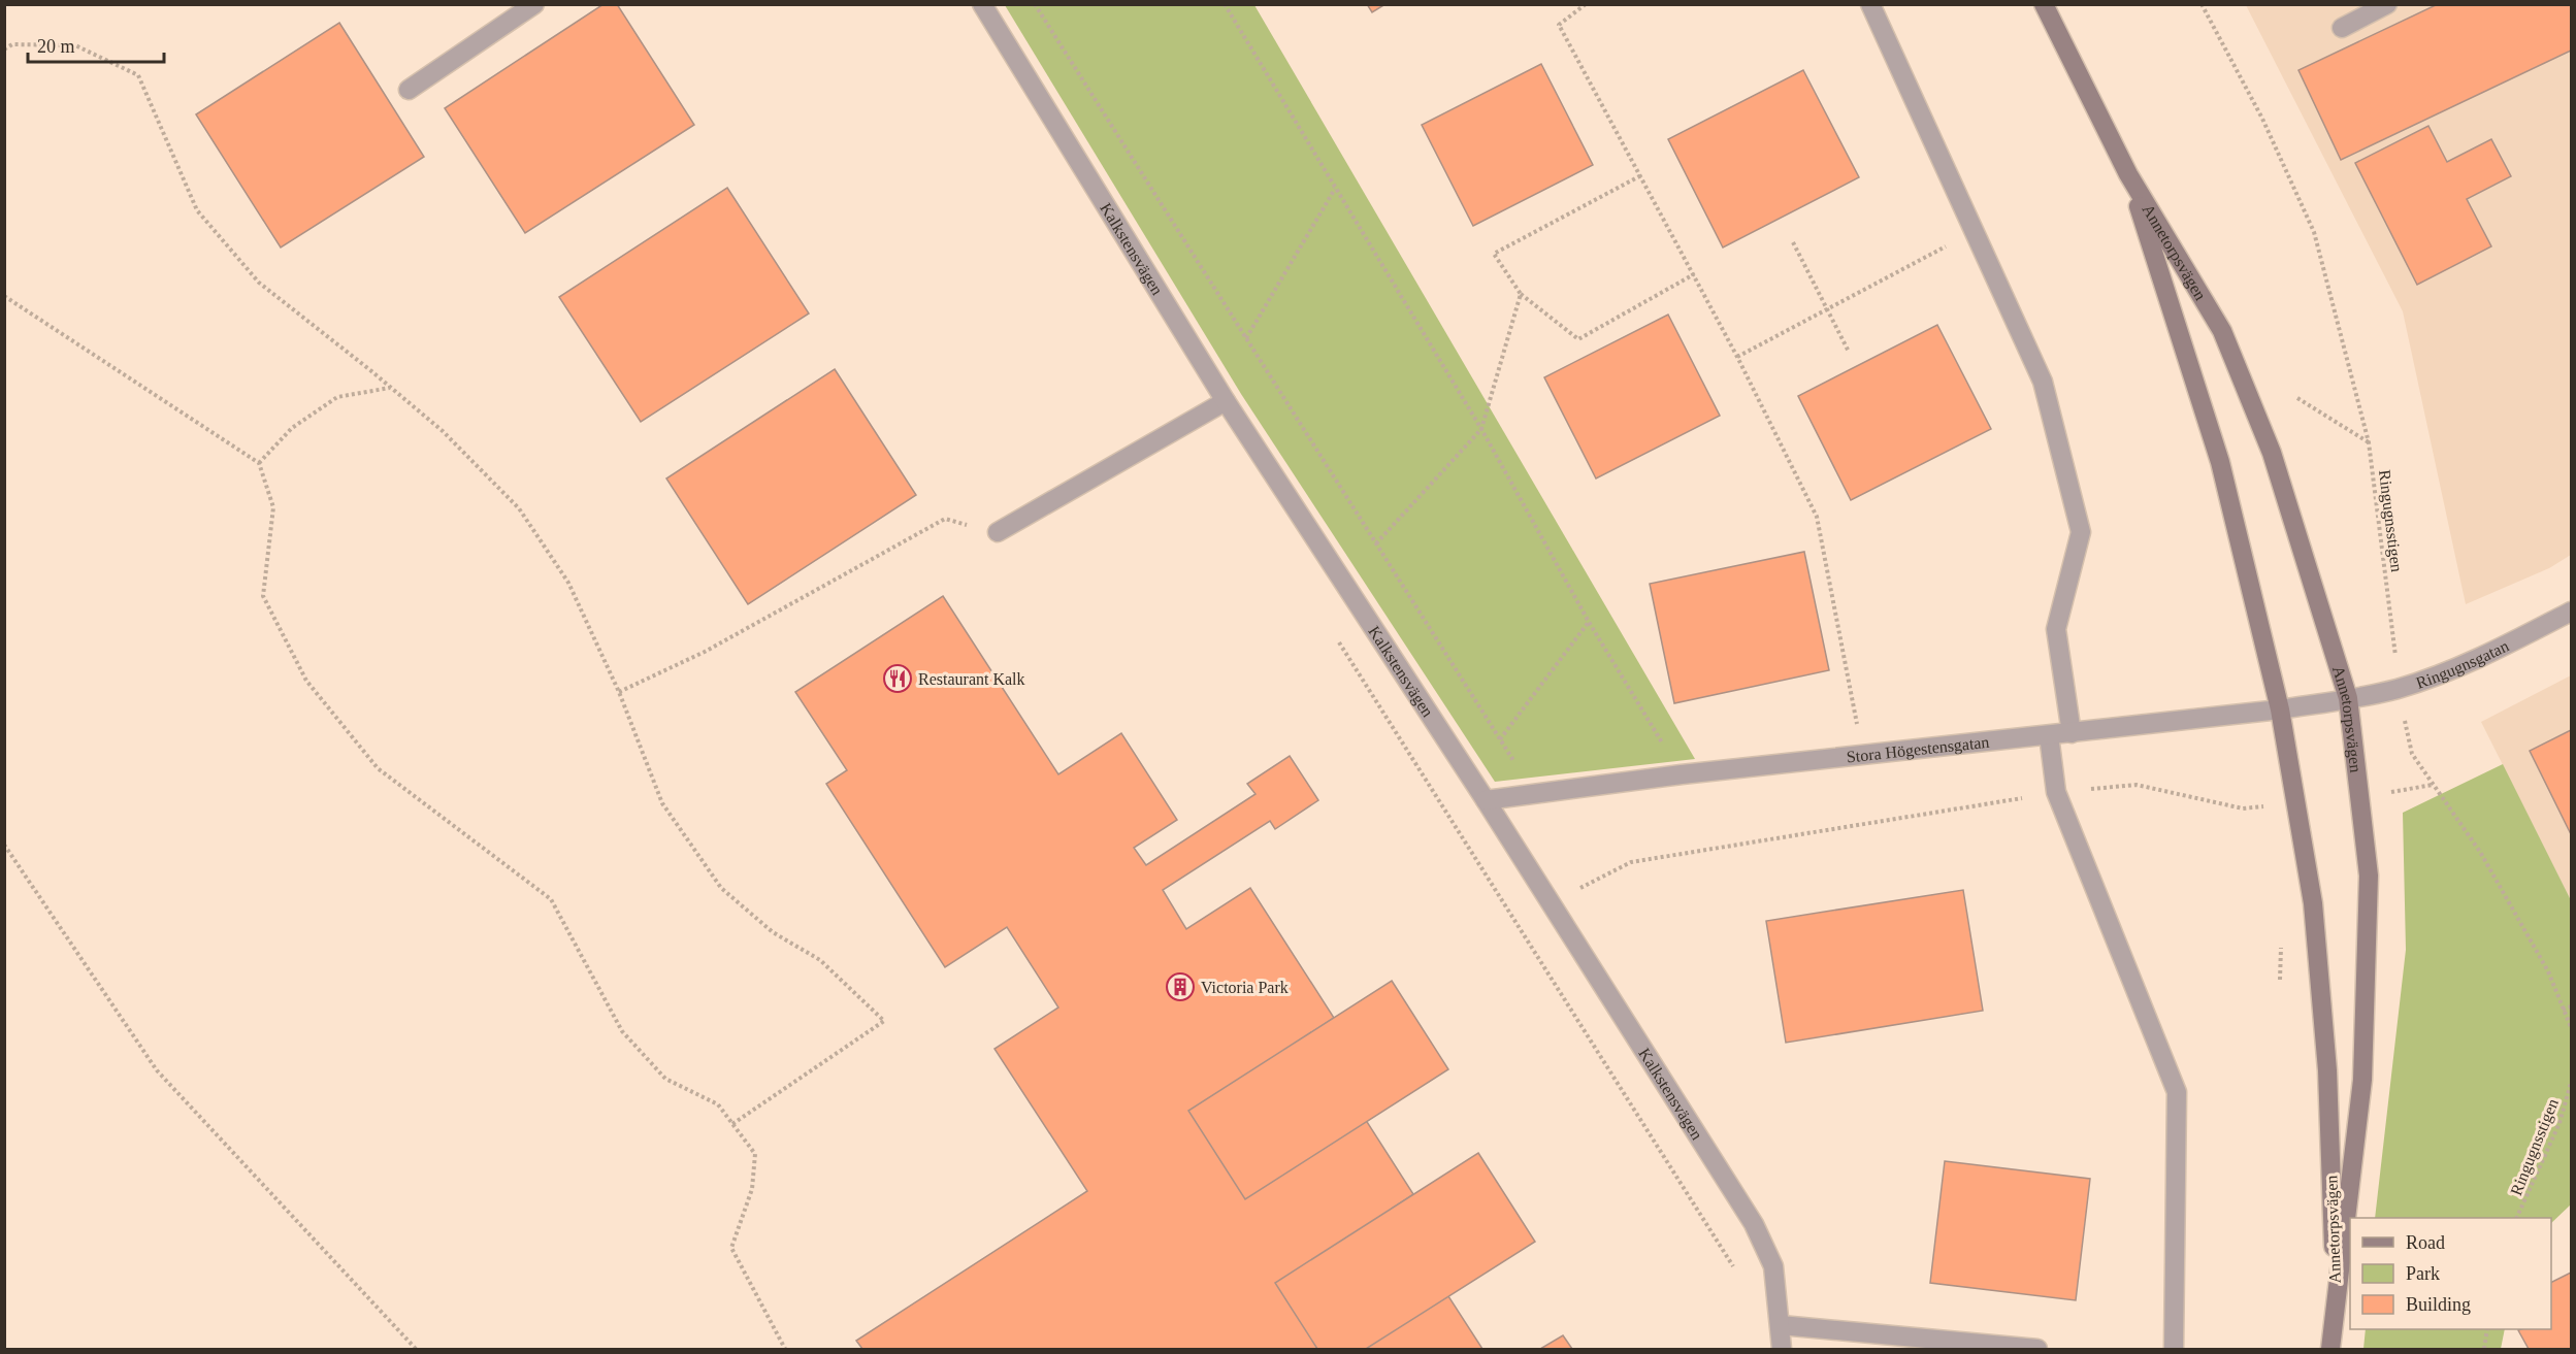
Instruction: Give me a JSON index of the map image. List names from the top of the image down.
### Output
{
  "streets": {
    "main road": ["Annetorpsvägen"],
    "street": ["Kalkstensvägen", "Ringugnsgatan", "Stora Högestensgatan"],
    "path": ["Ringugnsstigen"]
  },
  "crossings": [
    ["Kalkstensvägen", "Stora Högestensgatan"],
    ["Annetorpsvägen", "Ringugnsgatan"],
    ["Annetorpsvägen", "Stora Högestensgatan"],
    ["Ringugnsstigen", "Ringugnsgatan"],
    ["Ringugnsgatan", "Stora Högestensgatan"]
  ],
  "places": {
    "restaurant": ["Restaurant Kalk"],
    "building": ["Victoria Park"]
  },
  "legend": ["Road", "Park", "Building"],
  "scale_bar": "20 m"
}
